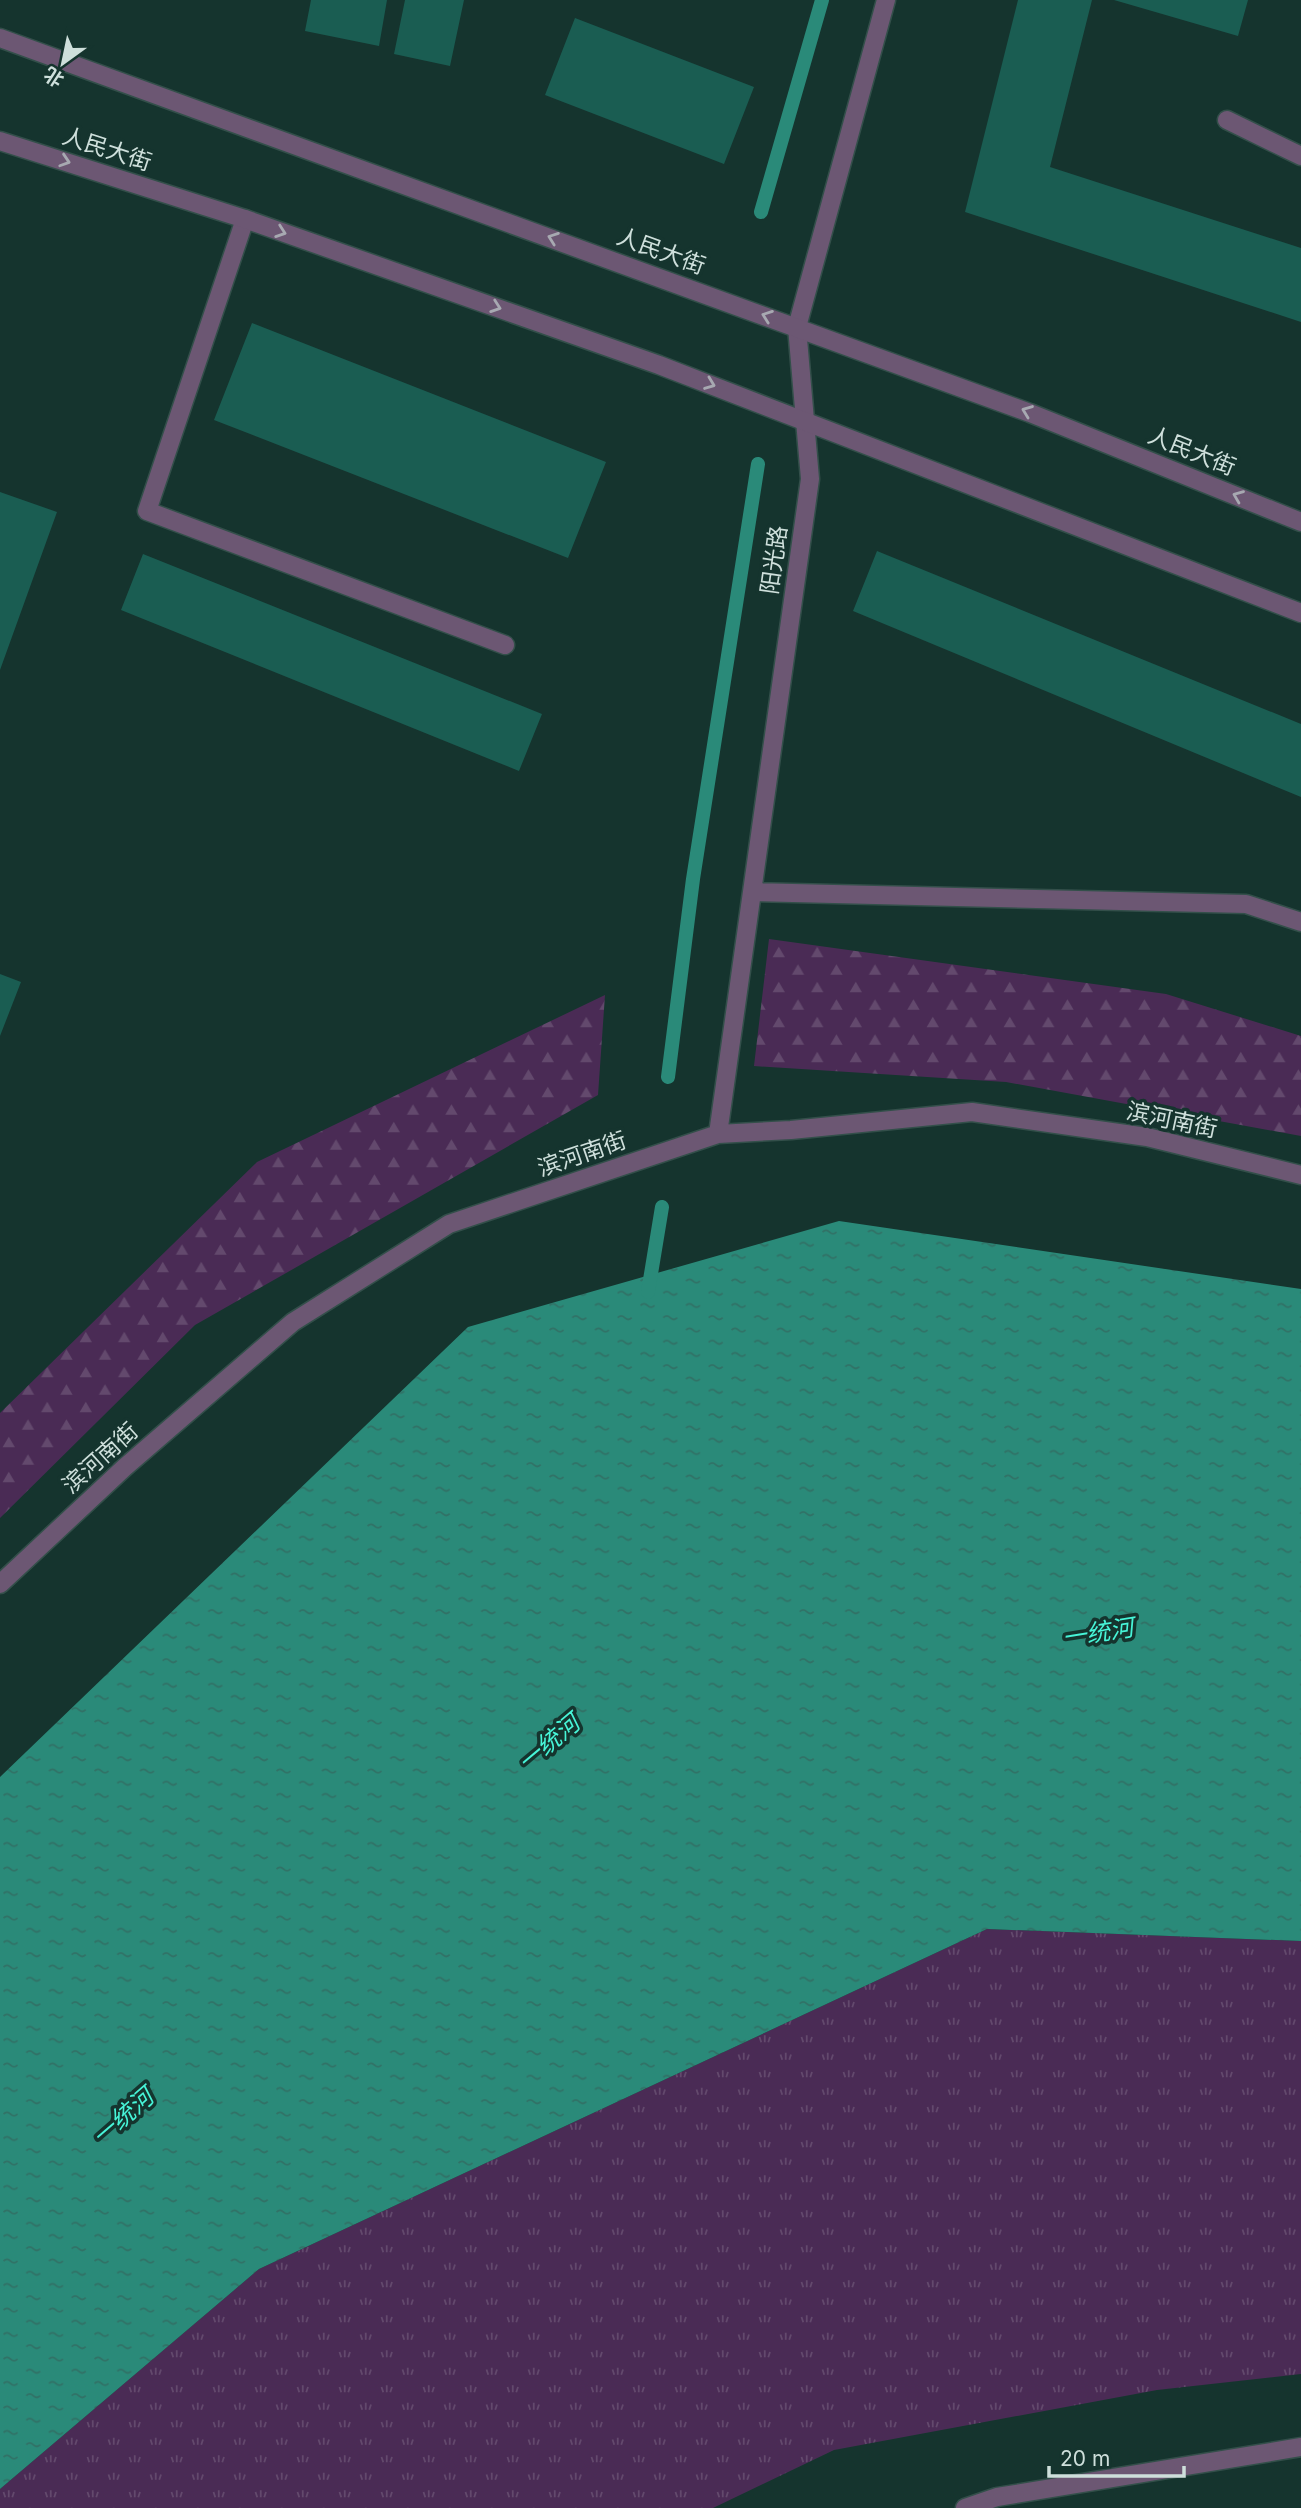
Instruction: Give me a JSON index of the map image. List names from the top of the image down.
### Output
{
  "streets": {
    "street": ["人民大街", "阳光路", "滨河南街"]
  },
  "crossings": [
    ["人民大街", "阳光路"],
    ["阳光路", "滨河南街"]
  ],
  "water": ["一统河"],
  "scale_bar": "20 m",
  "north": "bottom left"
}
